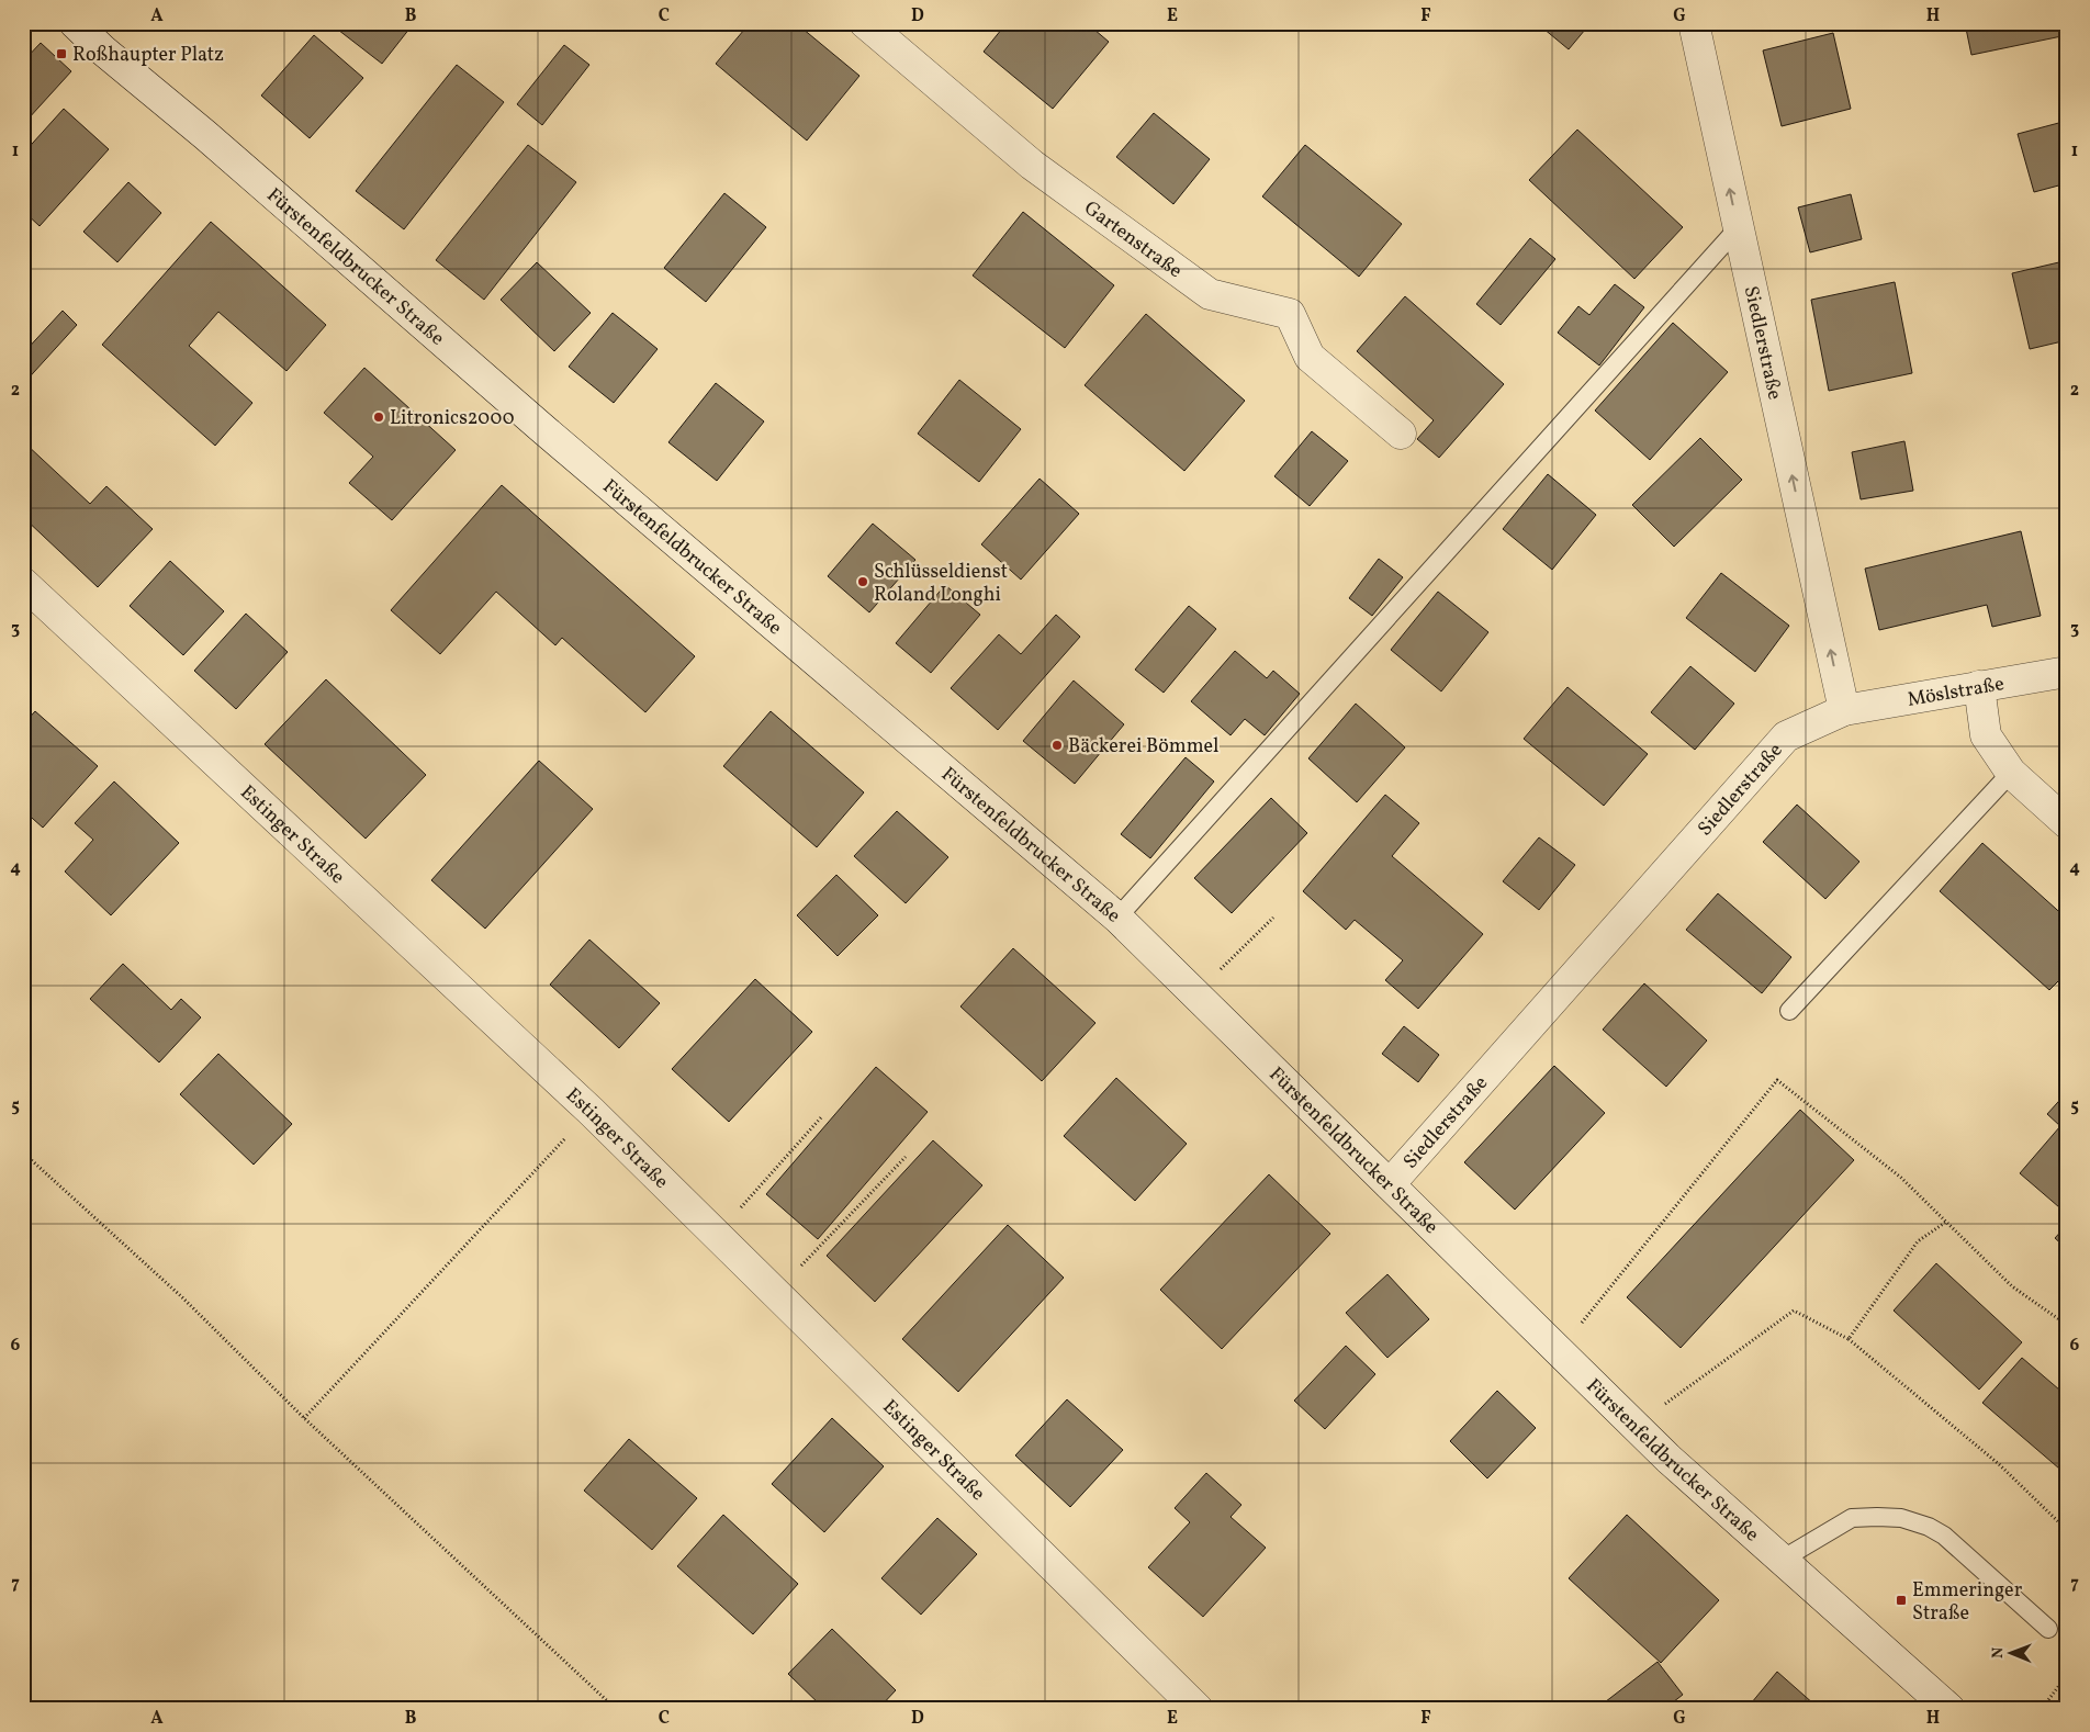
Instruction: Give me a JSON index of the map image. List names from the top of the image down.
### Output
{
  "streets": {
    "street": [
      "Gartenstraße",
      "Fürstenfeldbrucker Straße",
      "Siedlerstraße",
      "Möslstraße",
      "Estinger Straße"
    ]
  },
  "crossings": [
    ["Fürstenfeldbrucker Straße", "Siedlerstraße"],
    ["Siedlerstraße", "Möslstraße"]
  ],
  "one_way": ["Siedlerstraße"],
  "places": {
    "transit": ["Roßhaupter Platz", "Emmeringer Straße"],
    "other": ["Litronics2000", "Schlüsseldienst Roland Longhi", "Bäckerei Bömmel"]
  },
  "north": "left",
  "grid": {
    "columns": [
      "A",
      "B",
      "C",
      "D",
      "E",
      "F",
      "G",
      "H"
    ],
    "rows": [
      "1",
      "2",
      "3",
      "4",
      "5",
      "6",
      "7"
    ]
  }
}
